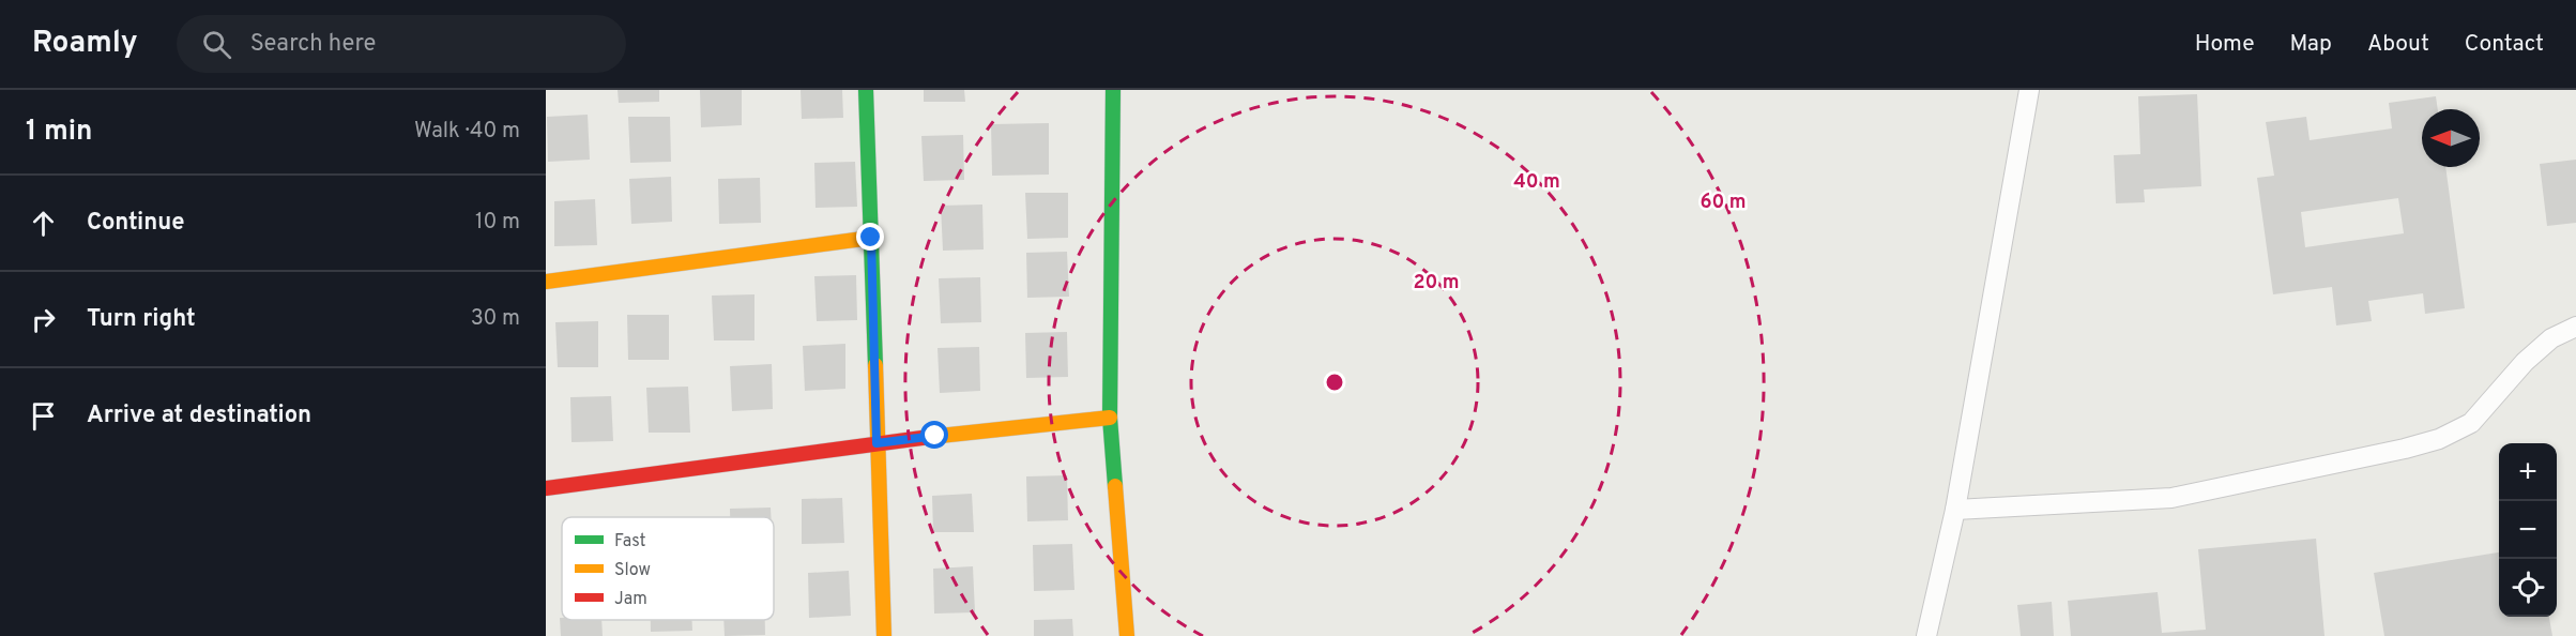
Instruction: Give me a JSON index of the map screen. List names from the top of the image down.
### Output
{
  "legend": ["Fast", "Slow", "Jam"],
  "north": "left",
  "page": {
    "header": "Roamly",
    "search": "Search here",
    "nav": [
      "Home",
      "Map",
      "About",
      "Contact"
    ],
    "heading": ["1 min", "Walk · 40 m"],
    "list": [
      ["Continue", "10 m"],
      ["Turn right", "30 m"],
      "Arrive at destination"
    ],
    "map_buttons": ["+", "−"]
  },
  "rings": ["40 m", "60 m", "20 m"]
}
